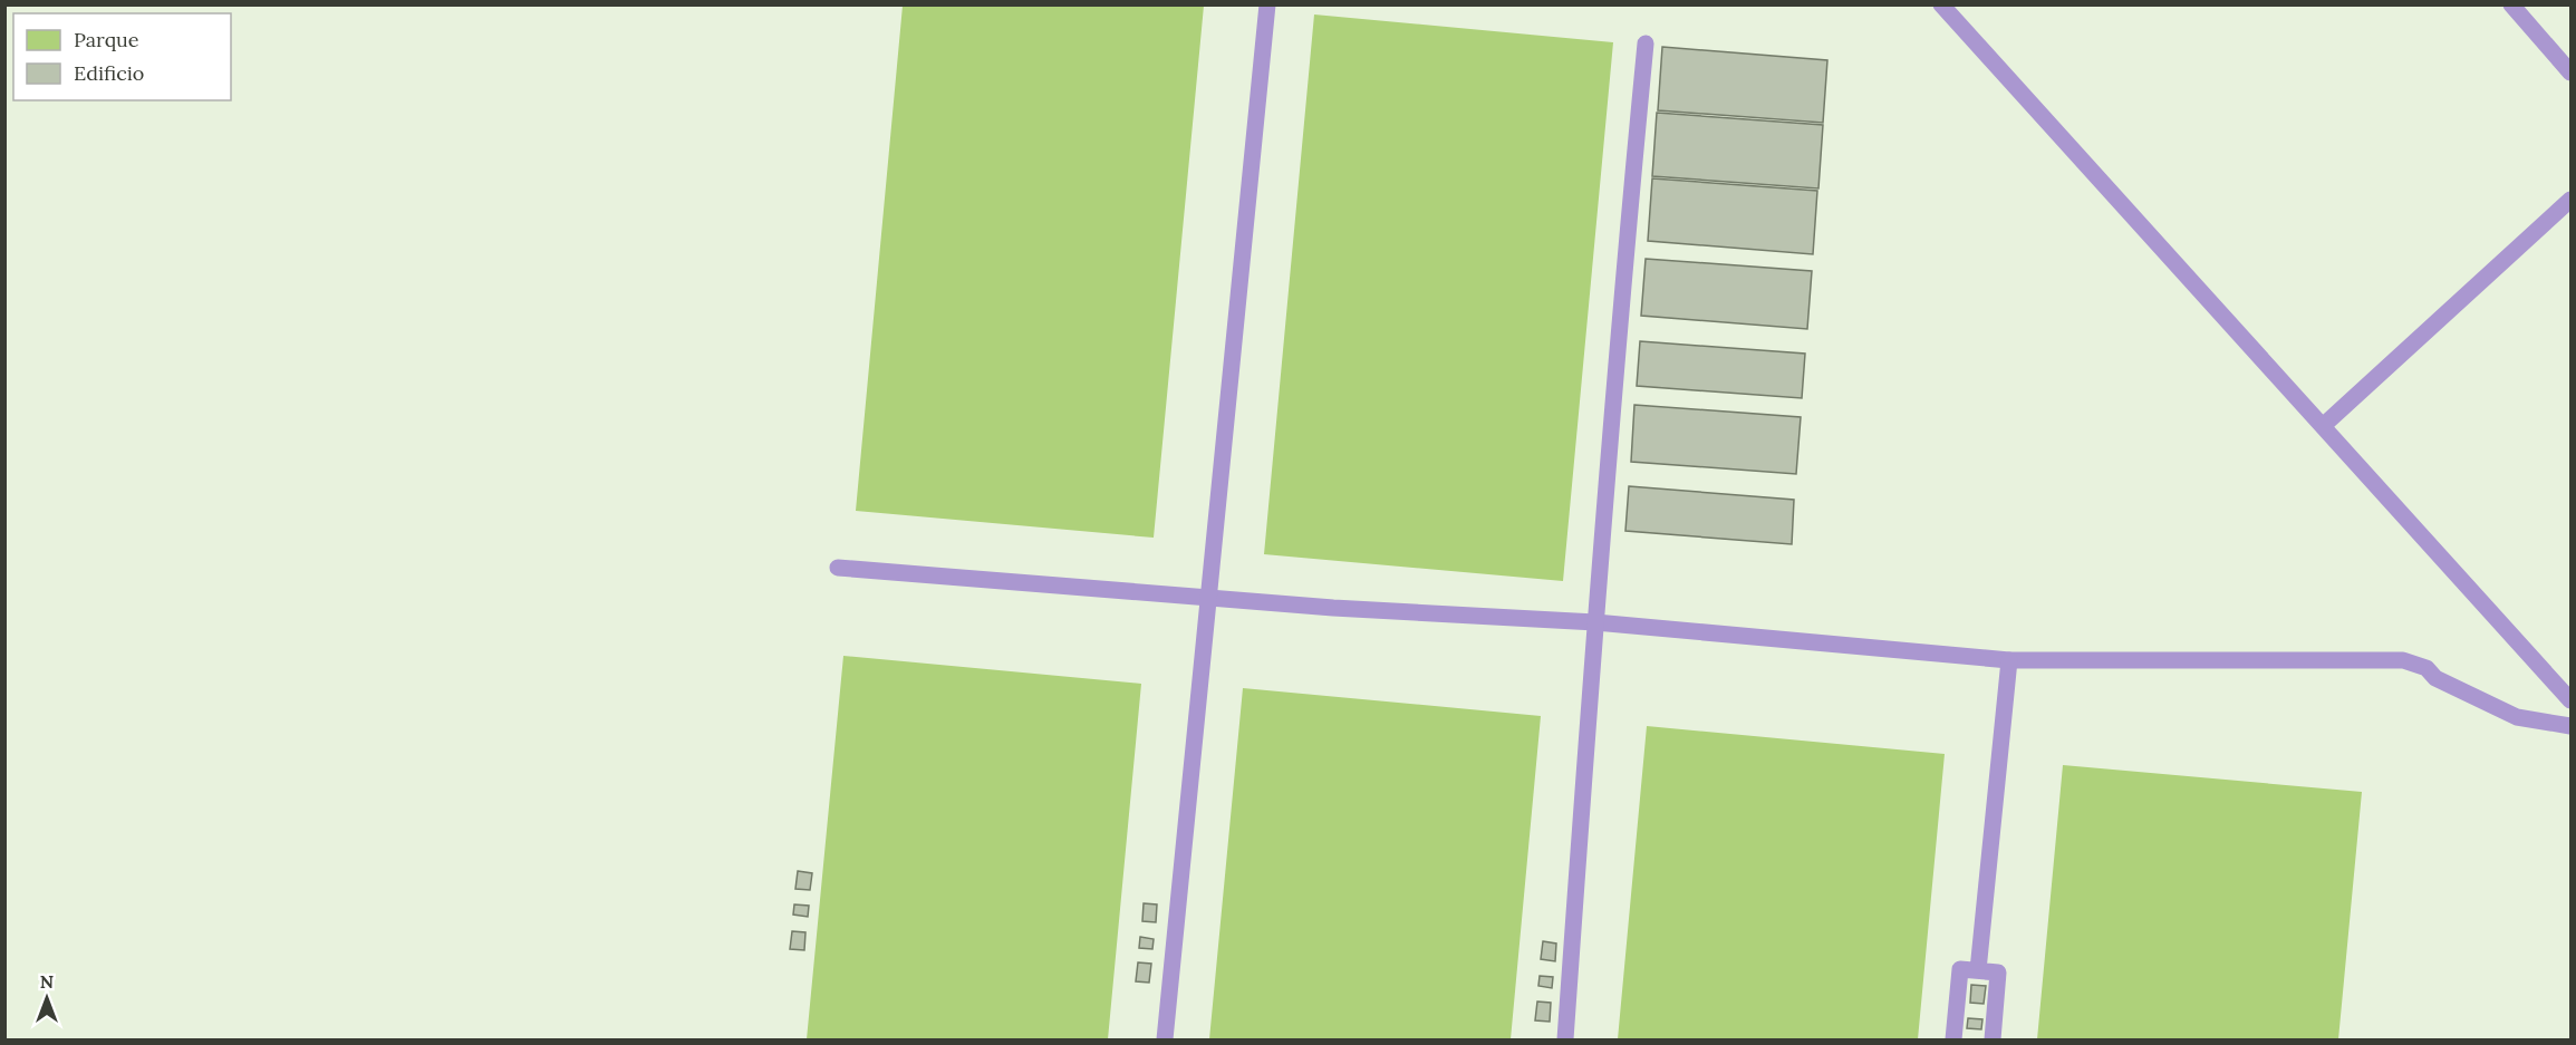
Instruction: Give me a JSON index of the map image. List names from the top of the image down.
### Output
{
  "legend": ["Parque", "Edificio"],
  "north": "top"
}
